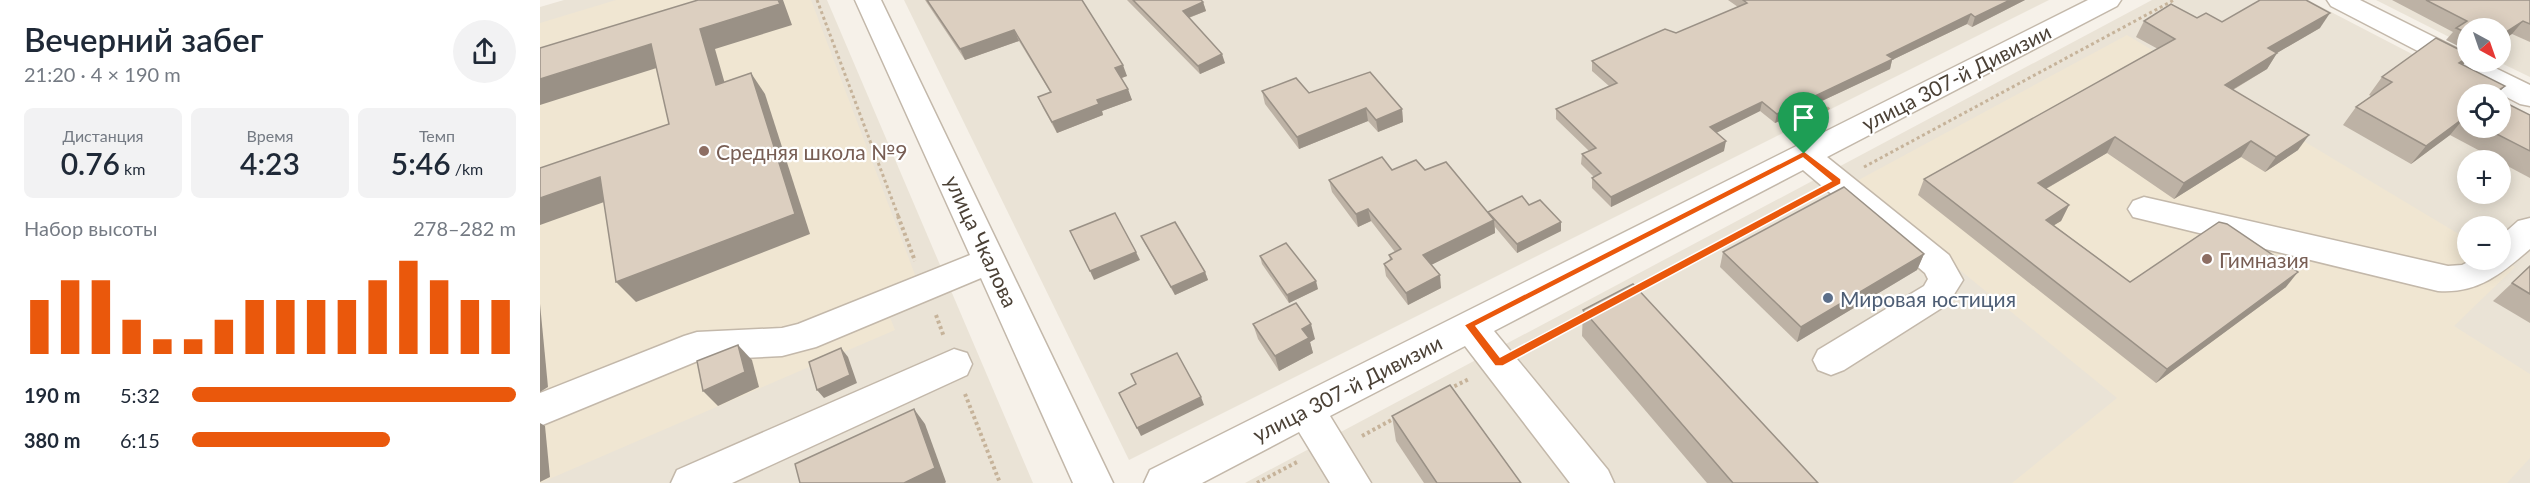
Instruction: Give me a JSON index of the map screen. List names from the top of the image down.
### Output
{
  "streets": {
    "street": ["улица 307-й Дивизии", "улица Чкалова"]
  },
  "places": ["Средняя школа №9", "Гимназия", "Мировая юстиция"],
  "north": "bottom right",
  "page": {
    "heading": ["Вечерний забег", "21:20 · 4 × 190 m"],
    "map_buttons": ["+", "−"],
    "stats": [
      ["Дистанция", "0.76 km"],
      ["Время", "4:23"],
      ["Темп", "5:46 /km"]
    ],
    "chart": ["Набор высоты", "278–282 m"],
    "list": [
      {
        "name": "190 m",
        "note": "5:32"
      },
      {
        "name": "380 m",
        "note": "6:15"
      }
    ]
  }
}
